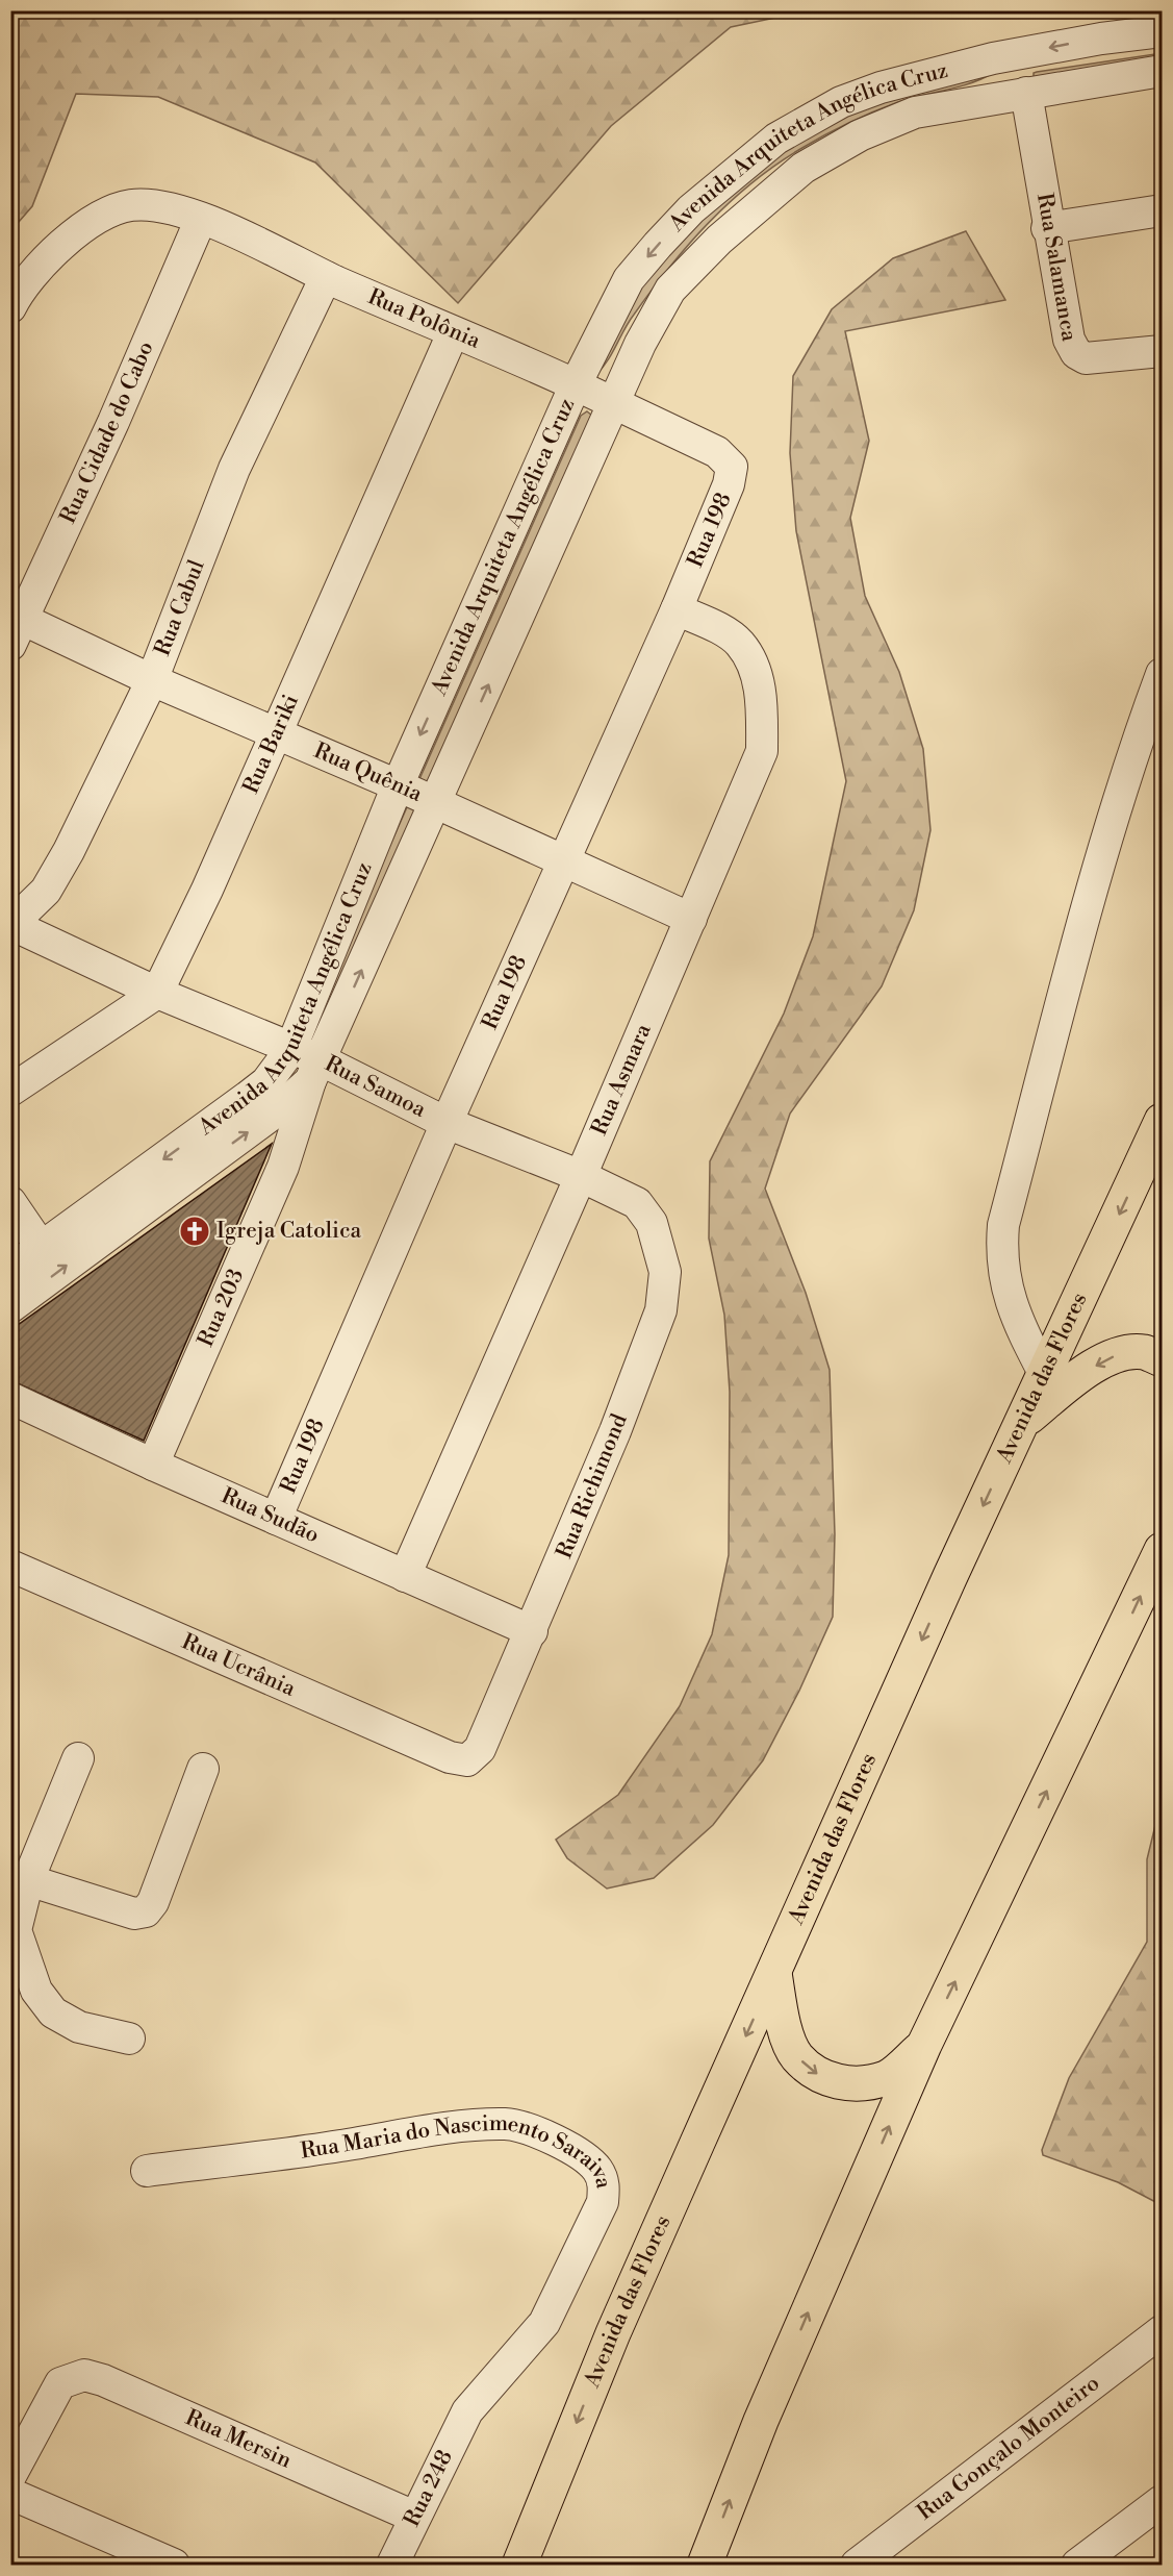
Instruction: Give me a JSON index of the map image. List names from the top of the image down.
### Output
{
  "streets": {
    "main road": ["Avenida das Flores"],
    "street": [
      "Avenida Arquiteta Angélica Cruz",
      "Rua Salamanca",
      "Rua Polônia",
      "Rua Cidade do Cabo",
      "Rua 198",
      "Rua Cabul",
      "Rua Bariki",
      "Rua Quênia",
      "Rua Asmara",
      "Rua Samoa",
      "Rua 203",
      "Rua Richimond",
      "Rua Sudão",
      "Rua Ucrânia",
      "Rua Maria do Nascimento Saraiva",
      "Rua Mersin",
      "Rua Gonçalo Monteiro",
      "Rua 248"
    ]
  },
  "crossings": [
    ["Avenida Arquiteta Angélica Cruz", "Rua Salamanca"],
    ["Avenida Arquiteta Angélica Cruz", "Rua Polônia"],
    ["Avenida Arquiteta Angélica Cruz", "Rua Quênia"],
    ["Avenida Arquiteta Angélica Cruz", "Rua Samoa"],
    ["Avenida Arquiteta Angélica Cruz", "Rua 203"],
    ["Rua Polônia", "Rua Cidade do Cabo"],
    ["Rua Polônia", "Rua 198"],
    ["Rua Polônia", "Rua Cabul"],
    ["Rua Polônia", "Rua Bariki"],
    ["Rua Cidade do Cabo", "Rua Quênia"],
    ["Rua 198", "Rua Quênia"],
    ["Rua 198", "Rua Asmara"],
    ["Rua 198", "Rua Samoa"],
    ["Rua 198", "Rua Sudão"],
    ["Rua Cabul", "Rua Quênia"],
    ["Rua Cabul", "Rua Samoa"],
    ["Rua Bariki", "Rua Quênia"],
    ["Rua Bariki", "Rua Samoa"],
    ["Rua Quênia", "Rua Asmara"],
    ["Rua Asmara", "Rua Samoa"],
    ["Rua Asmara", "Rua Sudão"],
    ["Rua Samoa", "Rua 203"],
    ["Rua Samoa", "Rua Richimond"],
    ["Rua 203", "Rua Sudão"],
    ["Rua Richimond", "Rua Sudão"],
    ["Rua Richimond", "Rua Ucrânia"],
    ["Rua Maria do Nascimento Saraiva", "Rua 248"],
    ["Rua Mersin", "Rua 248"]
  ],
  "places": {
    "church": ["Igreja Catolica"]
  }
}
